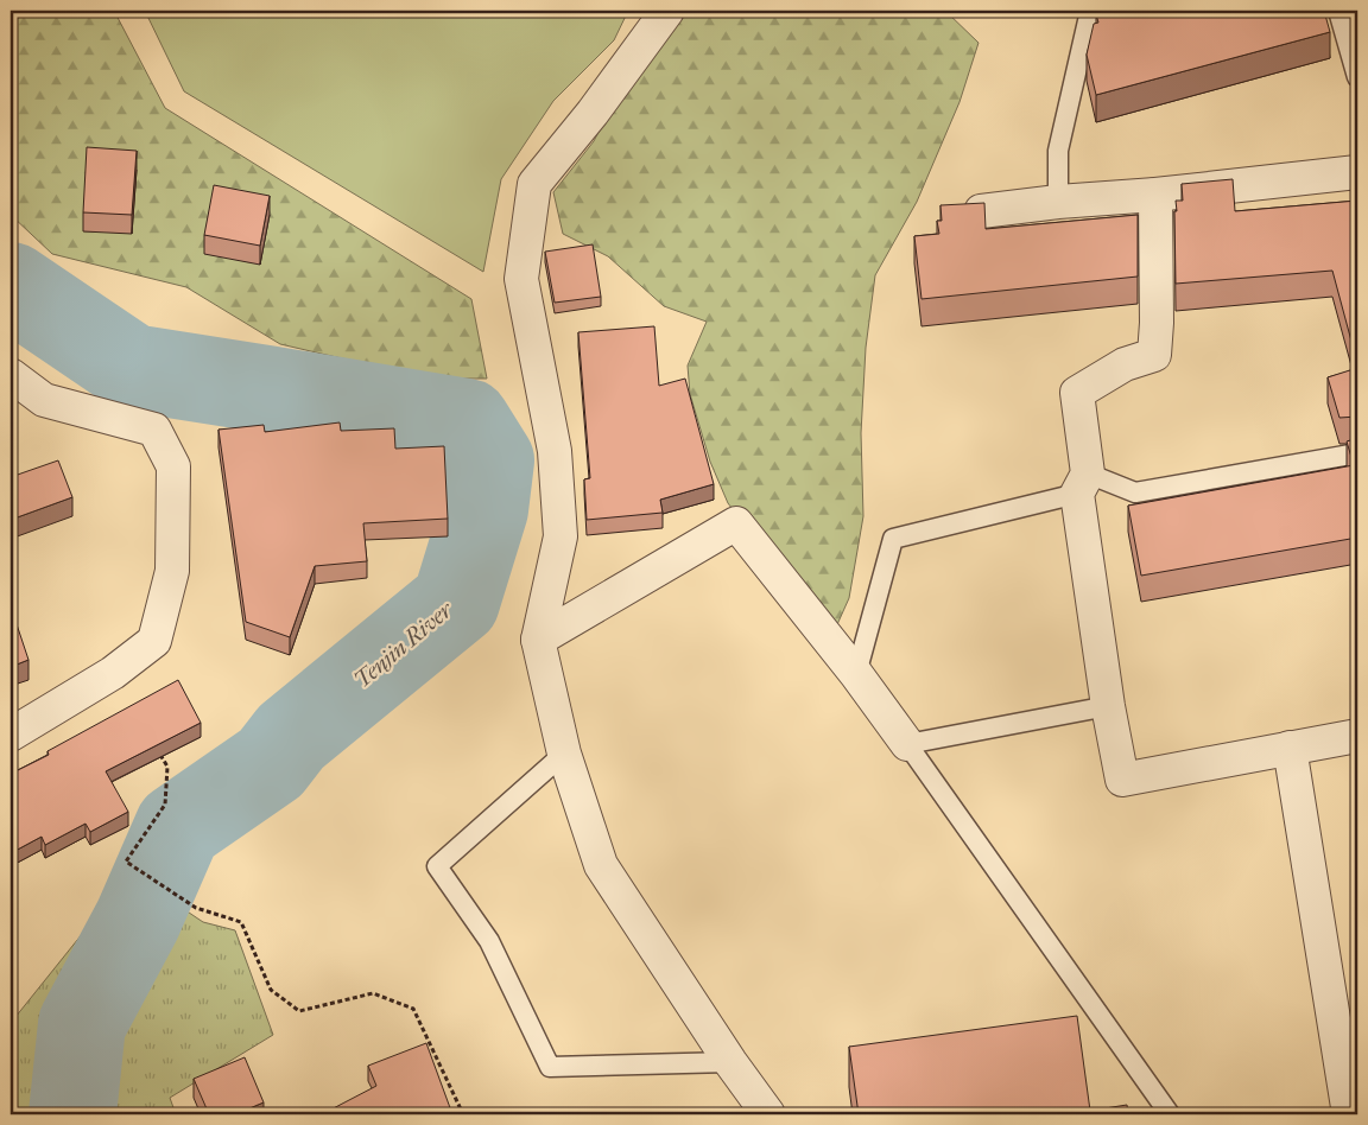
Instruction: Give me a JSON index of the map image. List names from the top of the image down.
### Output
{
  "water": ["Tenjin River"]
}
